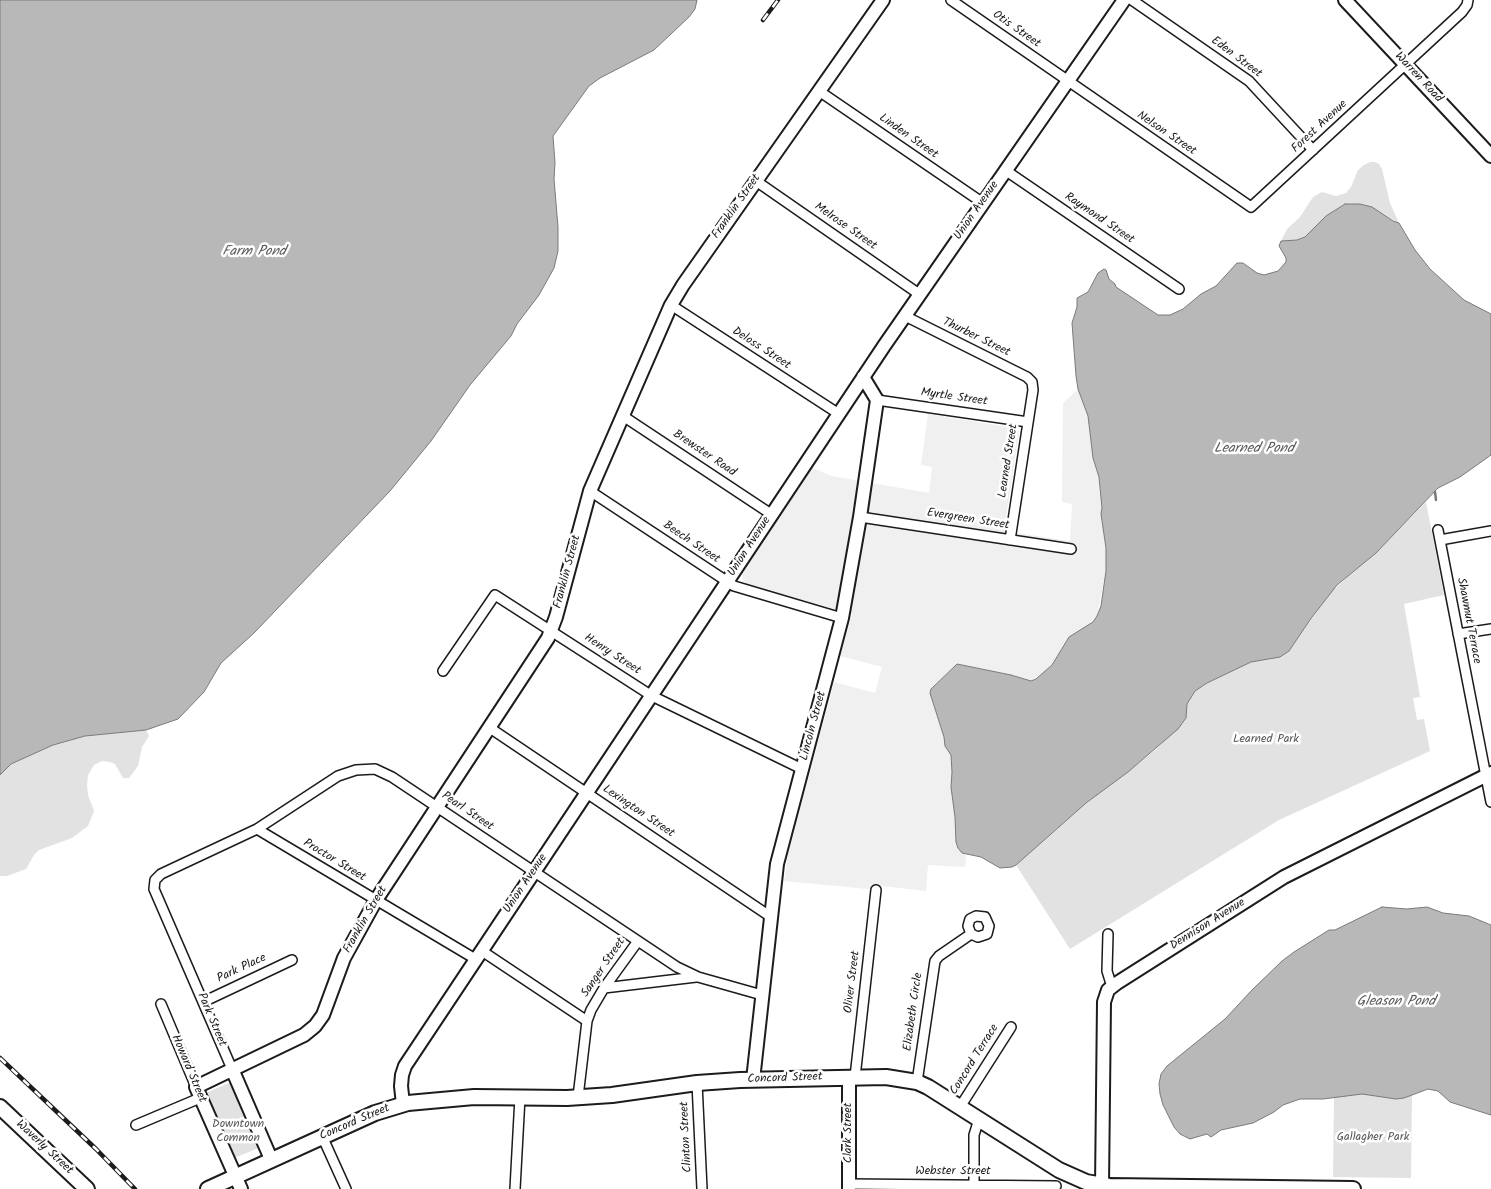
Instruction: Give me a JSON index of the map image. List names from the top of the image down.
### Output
{
  "streets": {
    "main road": ["Concord Street", "Waverly Street"],
    "street": [
      "Otis Street",
      "Eden Street",
      "Warren Road",
      "Forest Avenue",
      "Nelson Street",
      "Linden Street",
      "Franklin Street",
      "Union Avenue",
      "Raymond Street",
      "Melrose Street",
      "Thurber Street",
      "Deloss Street",
      "Myrtle Street",
      "Brewster Road",
      "Learned Street",
      "Evergreen Street",
      "Beech Street",
      "Shawmut Terrace",
      "Henry Street",
      "Lincoln Street",
      "Pearl Street",
      "Lexington Street",
      "Proctor Street",
      "Dennison Avenue",
      "Sanger Street",
      "Park Place",
      "Oliver Street",
      "Elizabeth Circle",
      "Park Street",
      "Concord Terrace",
      "Howard Street",
      "Clark Street",
      "Clinton Street",
      "Webster Street"
    ]
  },
  "crossings": [
    ["Otis Street", "Nelson Street"],
    ["Otis Street", "Union Avenue"],
    ["Eden Street", "Forest Avenue"],
    ["Warren Road", "Forest Avenue"],
    ["Forest Avenue", "Nelson Street"],
    ["Nelson Street", "Union Avenue"],
    ["Linden Street", "Franklin Street"],
    ["Linden Street", "Union Avenue"],
    ["Franklin Street", "Melrose Street"],
    ["Franklin Street", "Deloss Street"],
    ["Franklin Street", "Brewster Road"],
    ["Franklin Street", "Beech Street"],
    ["Franklin Street", "Henry Street"],
    ["Franklin Street", "Pearl Street"],
    ["Franklin Street", "Lexington Street"],
    ["Franklin Street", "Proctor Street"],
    ["Franklin Street", "Park Street"],
    ["Franklin Street", "Howard Street"],
    ["Union Avenue", "Raymond Street"],
    ["Union Avenue", "Melrose Street"],
    ["Union Avenue", "Thurber Street"],
    ["Union Avenue", "Deloss Street"],
    ["Union Avenue", "Brewster Road"],
    ["Union Avenue", "Beech Street"],
    ["Union Avenue", "Henry Street"],
    ["Union Avenue", "Pearl Street"],
    ["Union Avenue", "Lexington Street"],
    ["Union Avenue", "Proctor Street"],
    ["Union Avenue", "Concord Street"],
    ["Thurber Street", "Learned Street"],
    ["Myrtle Street", "Learned Street"],
    ["Myrtle Street", "Lincoln Street"],
    ["Learned Street", "Evergreen Street"],
    ["Evergreen Street", "Lincoln Street"],
    ["Beech Street", "Lincoln Street"],
    ["Shawmut Terrace", "Dennison Avenue"],
    ["Henry Street", "Lincoln Street"],
    ["Lincoln Street", "Pearl Street"],
    ["Lincoln Street", "Lexington Street"],
    ["Lincoln Street", "Concord Street"],
    ["Pearl Street", "Proctor Street"],
    ["Pearl Street", "Sanger Street"],
    ["Pearl Street", "Park Street"],
    ["Proctor Street", "Sanger Street"],
    ["Sanger Street", "Concord Street"],
    ["Park Place", "Park Street"],
    ["Oliver Street", "Concord Street"],
    ["Oliver Street", "Clark Street"],
    ["Elizabeth Circle", "Concord Street"],
    ["Park Street", "Concord Street"],
    ["Concord Terrace", "Concord Street"],
    ["Howard Street", "Concord Street"],
    ["Concord Street", "Clark Street"],
    ["Concord Street", "Clinton Street"],
    ["Clark Street", "Webster Street"]
  ],
  "water": ["Farm Pond", "Learned Pond", "Gleason Pond"],
  "parks": ["Learned Park", "Downtown Common", "Gallagher Park"]
}
